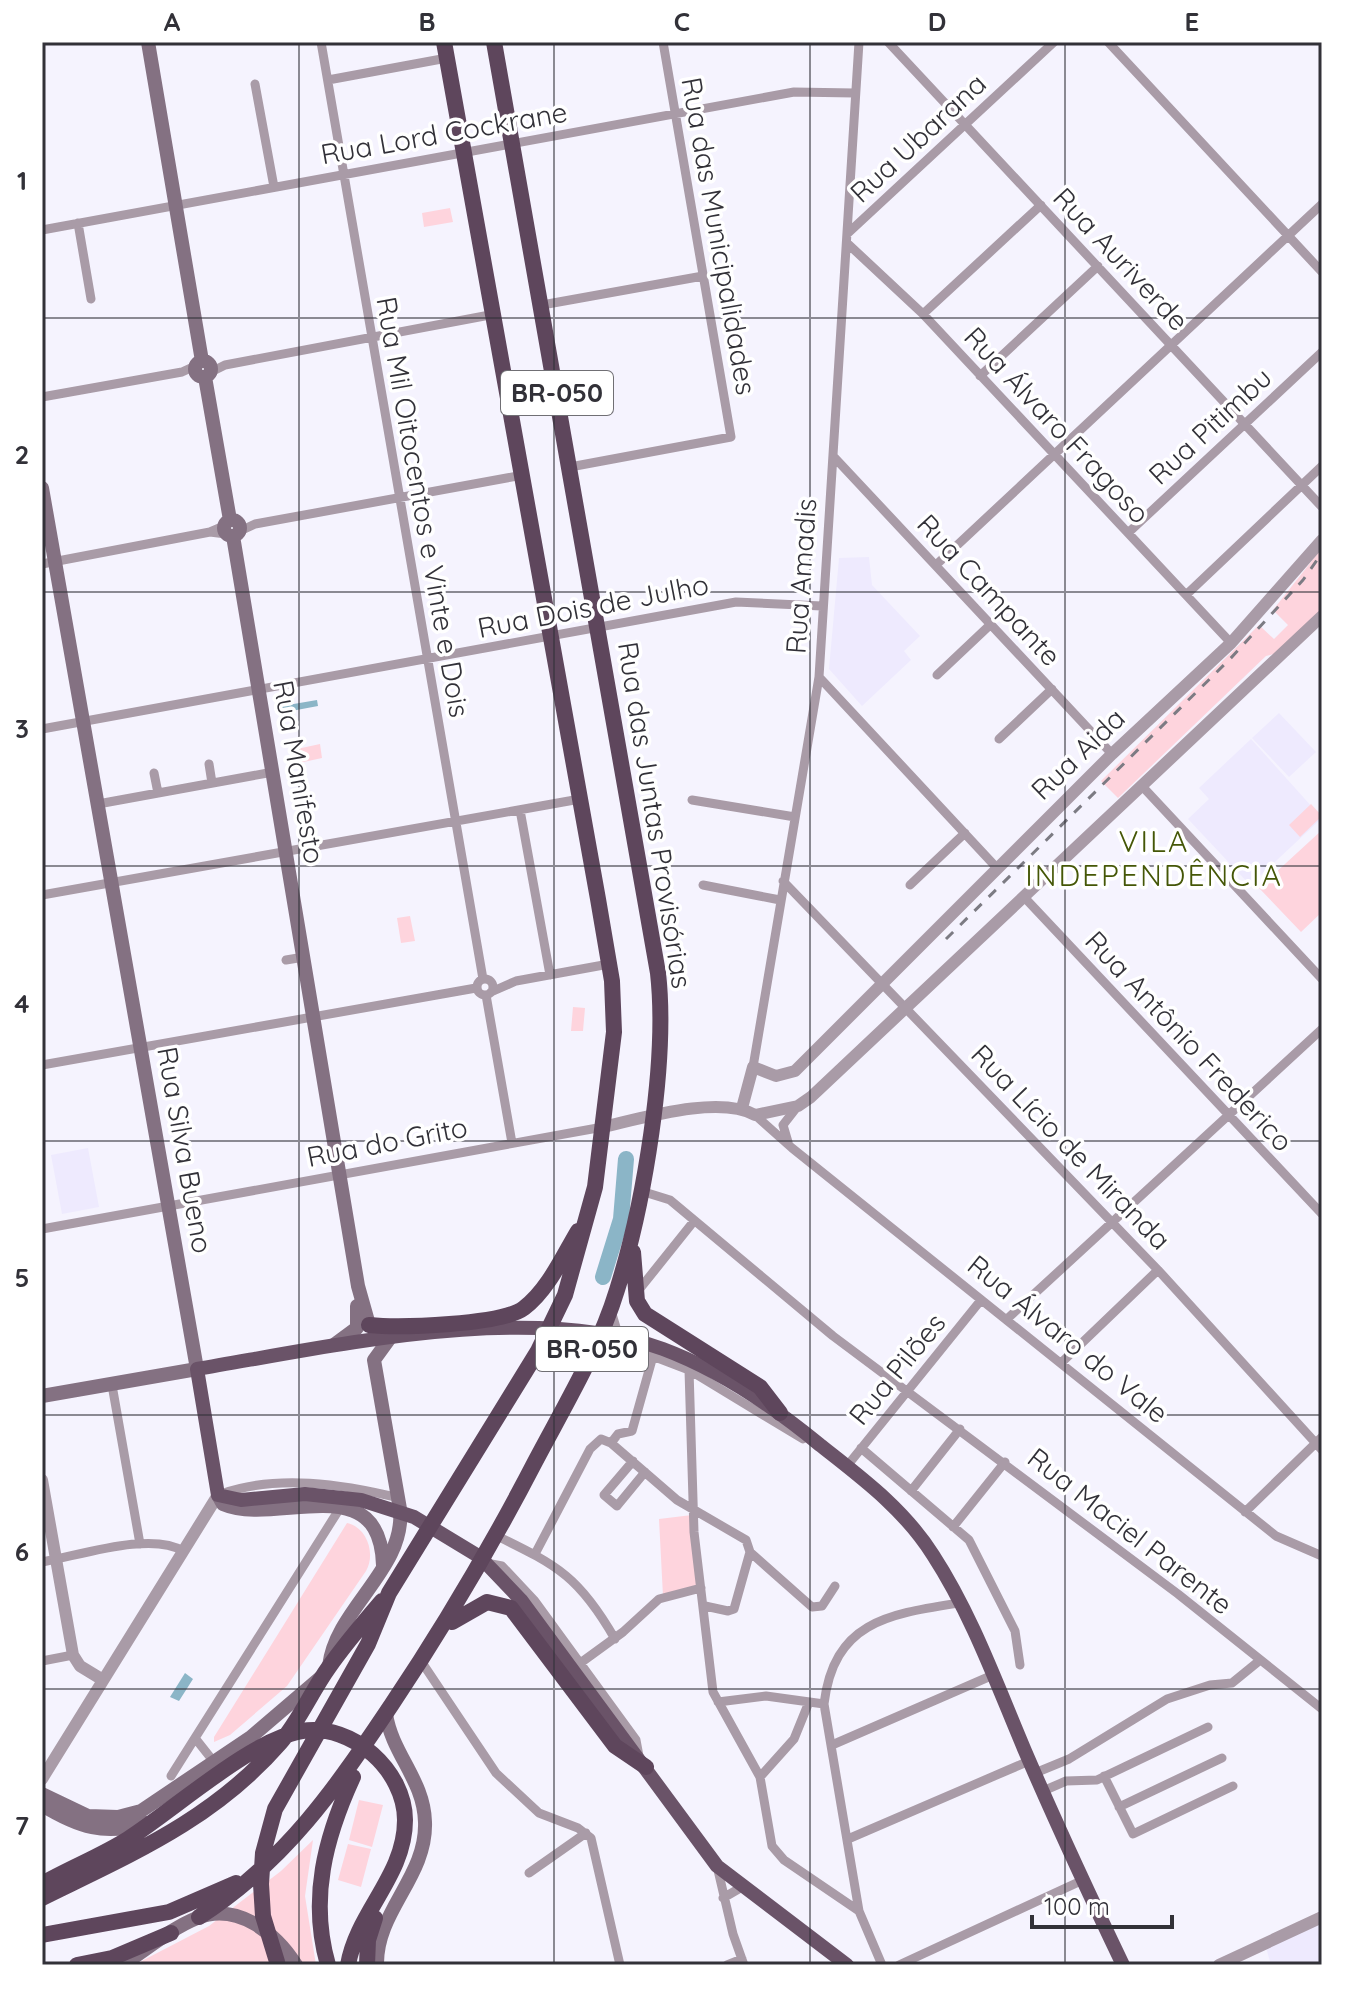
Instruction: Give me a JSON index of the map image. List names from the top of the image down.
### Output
{
  "streets": {
    "highway": ["BR-050", "Rua das Juntas Provisórias"],
    "main road": ["Rua Manifesto", "Rua Silva Bueno"],
    "street": [
      "Rua Lord Cockrane",
      "Rua Ubarana",
      "Rua das Municipalidades",
      "Rua Auriverde",
      "Rua Álvaro Fragoso",
      "Rua Pitimbu",
      "Rua Mil Oitocentos e Vinte e Dois",
      "Rua Amadis",
      "Rua Campante",
      "Rua Dois de Julho",
      "Rua Aida",
      "Rua Antônio Frederico",
      "Rua do Grito",
      "Rua Lício de Miranda",
      "Rua Álvaro do Vale",
      "Rua Pilões",
      "Rua Maciel Parente"
    ]
  },
  "crossings": [
    ["Rua Lord Cockrane", "Rua das Municipalidades"],
    ["Rua Lord Cockrane", "BR-050"],
    ["Rua Lord Cockrane", "Rua Mil Oitocentos e Vinte e Dois"],
    ["Rua Lord Cockrane", "Rua Amadis"],
    ["Rua Lord Cockrane", "Rua Manifesto"],
    ["Rua Lord Cockrane", "Rua das Juntas Provisórias"],
    ["Rua Ubarana", "Rua Auriverde"],
    ["Rua Ubarana", "Rua Álvaro Fragoso"],
    ["Rua Ubarana", "Rua Amadis"],
    ["Rua das Municipalidades", "Rua das Juntas Provisórias"],
    ["Rua Auriverde", "Rua Pitimbu"],
    ["BR-050", "Rua Dois de Julho"],
    ["BR-050", "Rua das Juntas Provisórias"],
    ["BR-050", "Rua do Grito"],
    ["Rua Álvaro Fragoso", "Rua Pitimbu"],
    ["Rua Álvaro Fragoso", "Rua Amadis"],
    ["Rua Álvaro Fragoso", "Rua Aida"],
    ["Rua Mil Oitocentos e Vinte e Dois", "Rua Dois de Julho"],
    ["Rua Amadis", "Rua Campante"],
    ["Rua Amadis", "Rua Dois de Julho"],
    ["Rua Amadis", "Rua Aida"],
    ["Rua Amadis", "Rua do Grito"],
    ["Rua Amadis", "Rua Lício de Miranda"],
    ["Rua Amadis", "Rua Álvaro do Vale"],
    ["Rua Campante", "Rua Aida"],
    ["Rua Dois de Julho", "Rua Manifesto"],
    ["Rua Dois de Julho", "Rua das Juntas Provisórias"],
    ["Rua Dois de Julho", "Rua Silva Bueno"],
    ["Rua Aida", "Rua Lício de Miranda"],
    ["Rua Manifesto", "Rua do Grito"],
    ["Rua das Juntas Provisórias", "Rua do Grito"],
    ["Rua das Juntas Provisórias", "Rua Maciel Parente"],
    ["Rua do Grito", "Rua Silva Bueno"],
    ["Rua do Grito", "Rua Álvaro do Vale"],
    ["Rua Álvaro do Vale", "Rua Pilões"],
    ["Rua Pilões", "Rua Maciel Parente"]
  ],
  "districts": ["VILA INDEPENDÊNCIA"],
  "scale_bar": "100 m",
  "grid": {
    "columns": [
      "A",
      "B",
      "C",
      "D",
      "E"
    ],
    "rows": [
      "1",
      "2",
      "3",
      "4",
      "5",
      "6",
      "7"
    ]
  }
}
